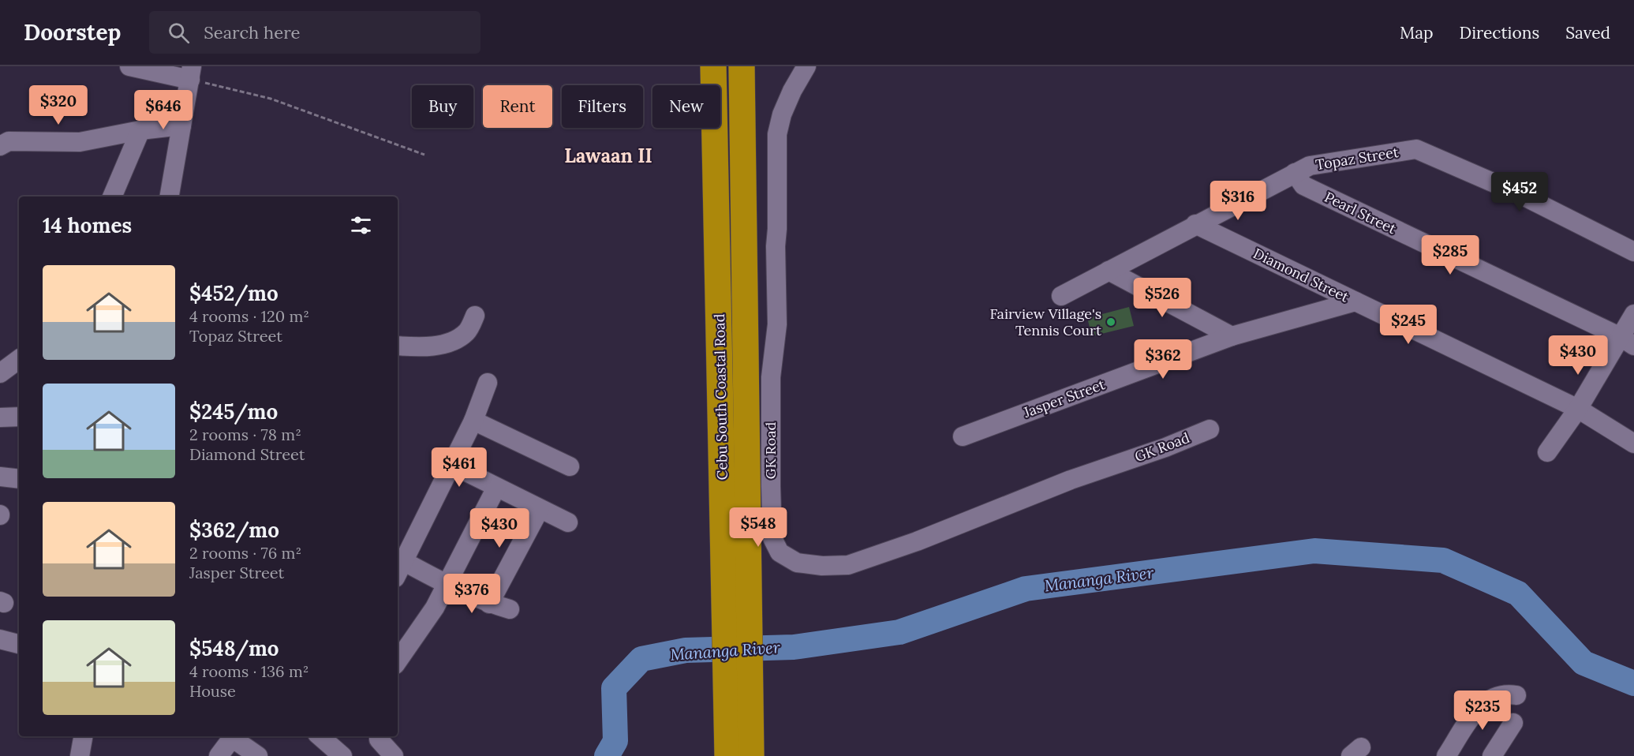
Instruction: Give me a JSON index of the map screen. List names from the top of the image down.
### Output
{
  "streets": {
    "highway": ["Cebu South Coastal Road"],
    "street": [
      "Topaz Street",
      "Pearl Street",
      "Diamond Street",
      "Jasper Street",
      "GK Road"
    ]
  },
  "crossings": [
    ["Topaz Street", "Pearl Street"],
    ["Topaz Street", "Diamond Street"],
    ["Diamond Street", "Jasper Street"]
  ],
  "districts": ["Lawaan II"],
  "water": ["Mananga River"],
  "places": ["Fairview Village's Tennis Court"],
  "page": {
    "header": "Doorstep",
    "search": "Search here",
    "nav": ["Map", "Directions", "Saved"],
    "price": [
      "$320",
      "$646",
      "$452",
      "$316",
      "$285",
      "$526",
      "$245",
      "$430",
      "$362",
      "$461",
      "$548",
      "$430",
      "$376",
      "$235"
    ],
    "chip": [
      "Buy",
      "Rent",
      "Filters",
      "New"
    ],
    "heading": "14 homes",
    "list": [
      {
        "name": "$452/mo",
        "note": "4 rooms · 120 m² · Topaz Street"
      },
      {
        "name": "$245/mo",
        "note": "2 rooms · 78 m² · Diamond Street"
      },
      {
        "name": "$362/mo",
        "note": "2 rooms · 76 m² · Jasper Street"
      },
      {
        "name": "$548/mo",
        "note": "4 rooms · 136 m² · House"
      }
    ]
  }
}
